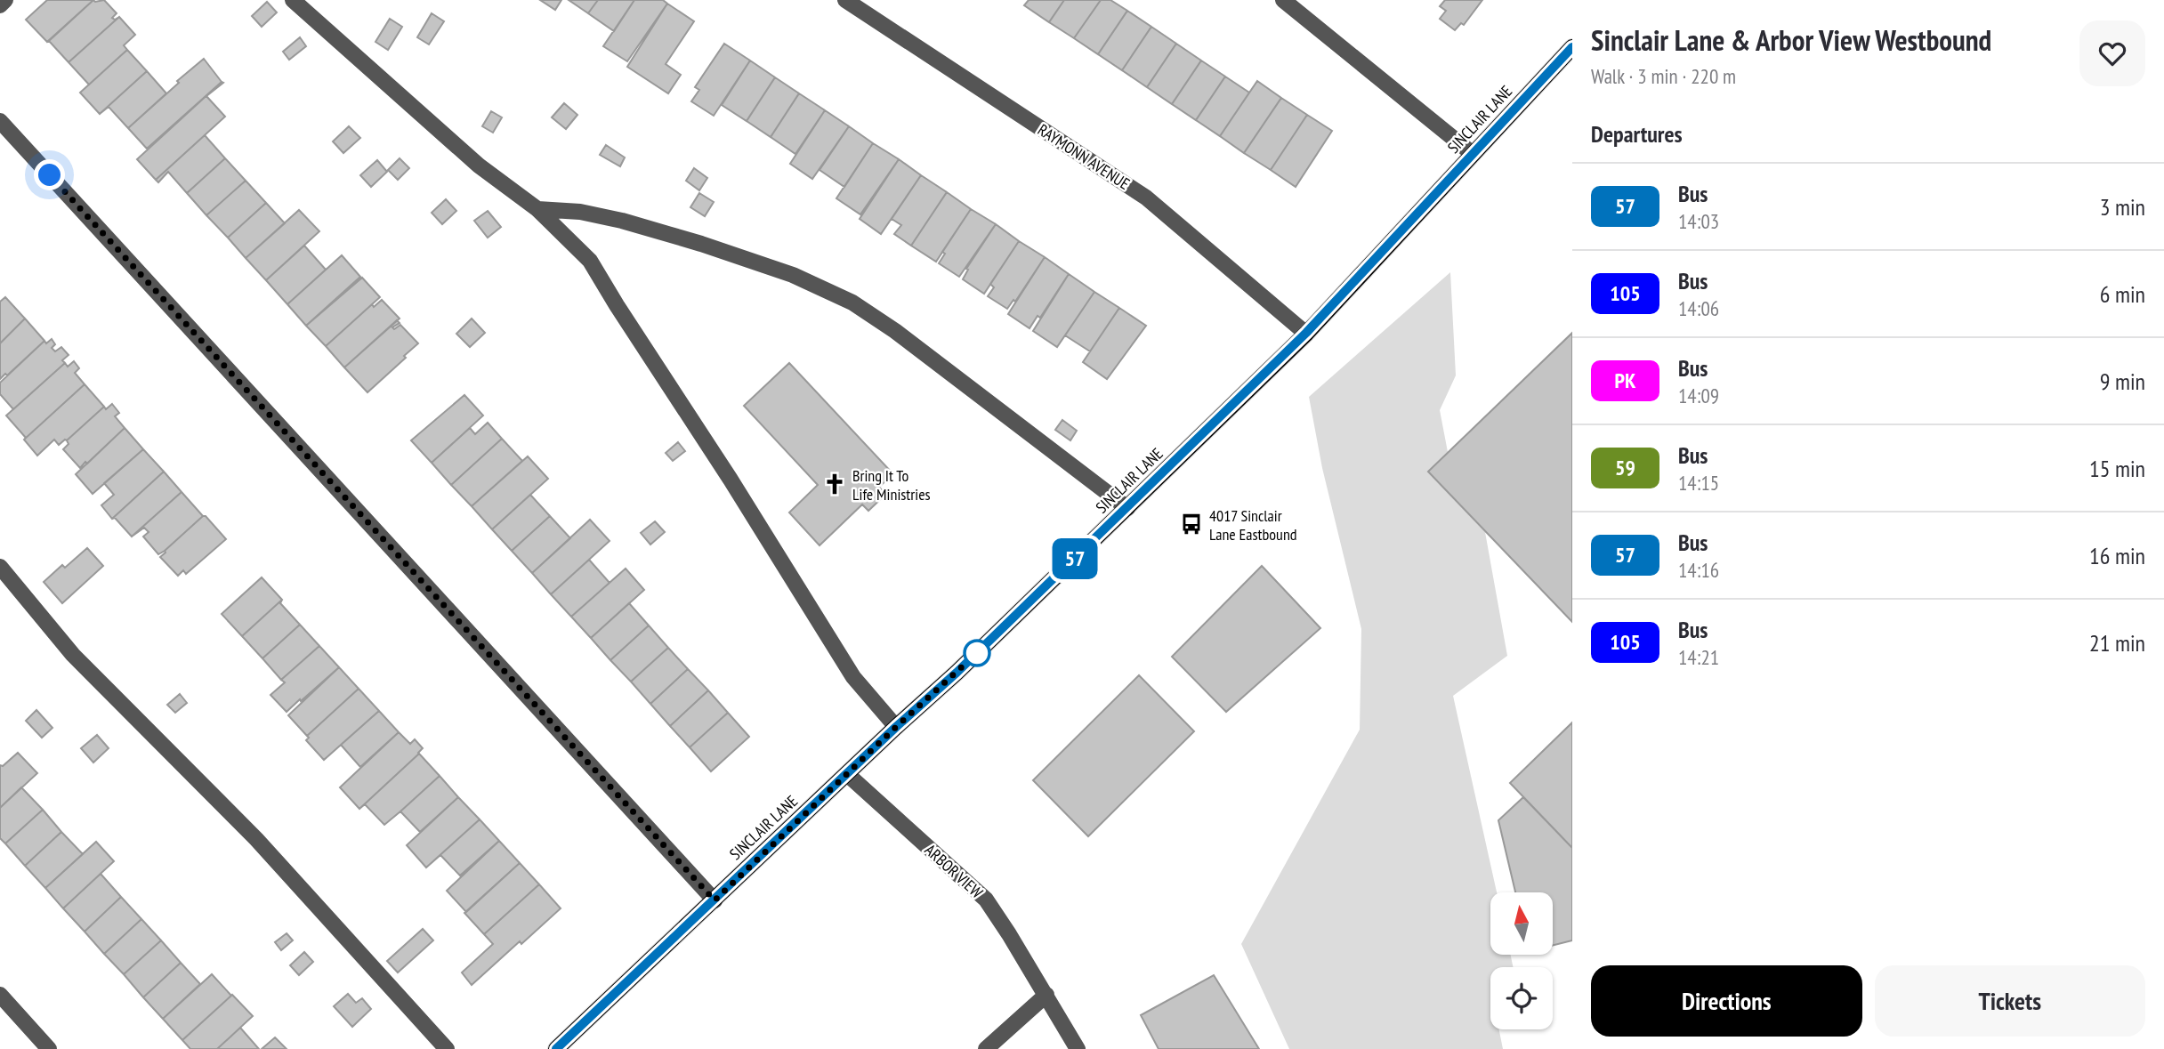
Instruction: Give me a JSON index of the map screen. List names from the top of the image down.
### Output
{
  "streets": {
    "main road": ["SINCLAIR LANE"],
    "street": ["RAYMONN AVENUE", "ARBOR VIEW"]
  },
  "crossings": [
    ["SINCLAIR LANE", "RAYMONN AVENUE"],
    ["SINCLAIR LANE", "ARBOR VIEW"]
  ],
  "places": {
    "church": ["Bring It To Life Ministries"],
    "bus stop": ["4017 Sinclair Lane Eastbound"]
  },
  "lines": ["bus line 57"],
  "north": "top",
  "page": {
    "on_map": "57",
    "heading": [
      ["Sinclair Lane & Arbor View Westbound", "Walk · 3 min · 220 m"],
      "Departures"
    ],
    "list": [
      {
        "mark": "57",
        "name": "Bus",
        "note": "14:03",
        "value": "3 min"
      },
      {
        "mark": "105",
        "name": "Bus",
        "note": "14:06",
        "value": "6 min"
      },
      {
        "mark": "PK",
        "name": "Bus",
        "note": "14:09",
        "value": "9 min"
      },
      {
        "mark": "59",
        "name": "Bus",
        "note": "14:15",
        "value": "15 min"
      },
      {
        "mark": "57",
        "name": "Bus",
        "note": "14:16",
        "value": "16 min"
      },
      {
        "mark": "105",
        "name": "Bus",
        "note": "14:21",
        "value": "21 min"
      }
    ],
    "buttons": ["Directions", "Tickets"]
  }
}
